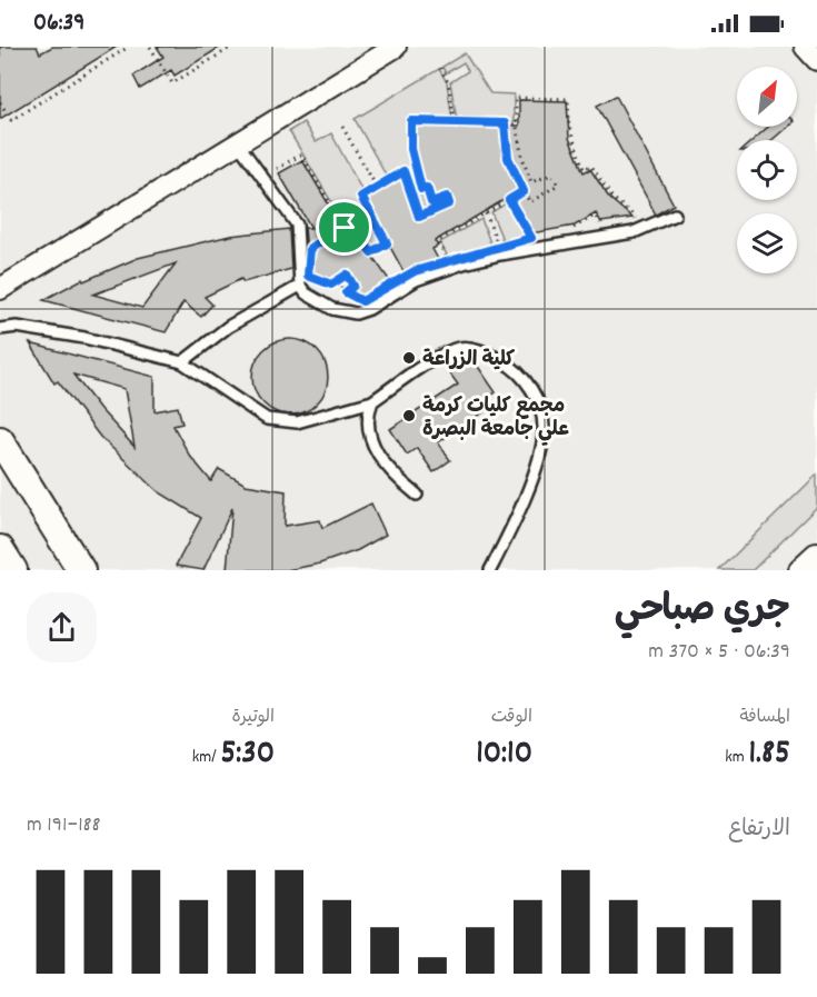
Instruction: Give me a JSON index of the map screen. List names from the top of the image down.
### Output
{
  "places": ["كلية الزراعة", "مجمع كليات كرمة علي جامعة البصرة"],
  "north": "top right",
  "page": {
    "status": "06:39",
    "heading": ["جري صباحي", "06:39 · 5 × 370 m"],
    "stats": [
      ["المسافة", "1.85 km"],
      ["الوقت", "10:10"],
      ["الوتيرة", "5:30 /km"]
    ],
    "chart": ["الارتفاع", "188–191 m"]
  }
}
